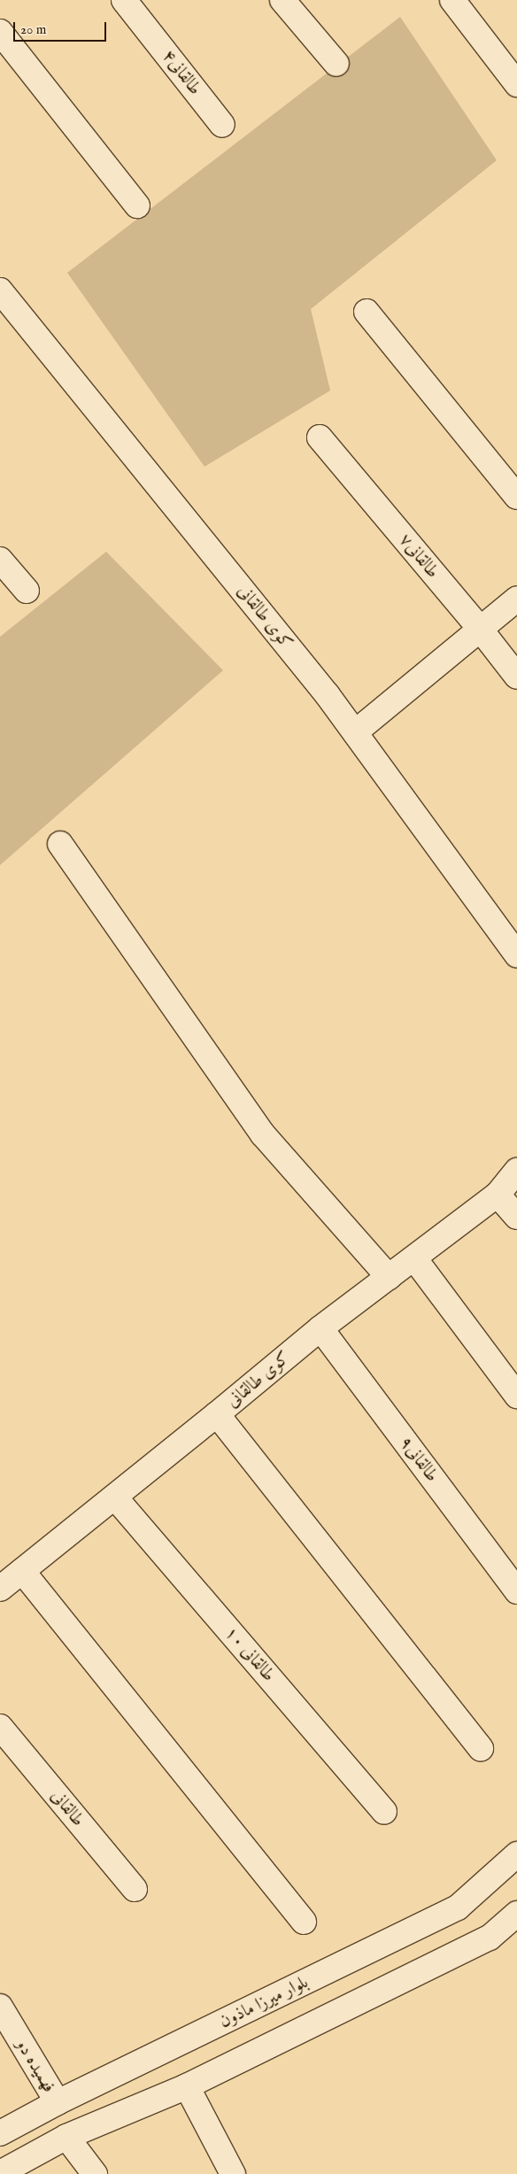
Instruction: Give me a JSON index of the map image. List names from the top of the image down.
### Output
{
  "streets": {
    "street": [
      "طالقانی۴",
      "طالقانی۷",
      "کوی طالقانی",
      "طالقانی۹",
      "طالقانی ۱۰",
      "طالقانی",
      "بلوار میرزا ماذون",
      "فهمیده دو"
    ]
  },
  "crossings": [
    ["کوی طالقانی", "طالقانی۹"],
    ["کوی طالقانی", "طالقانی ۱۰"],
    ["بلوار میرزا ماذون", "فهمیده دو"]
  ],
  "scale_bar": "20 m"
}
